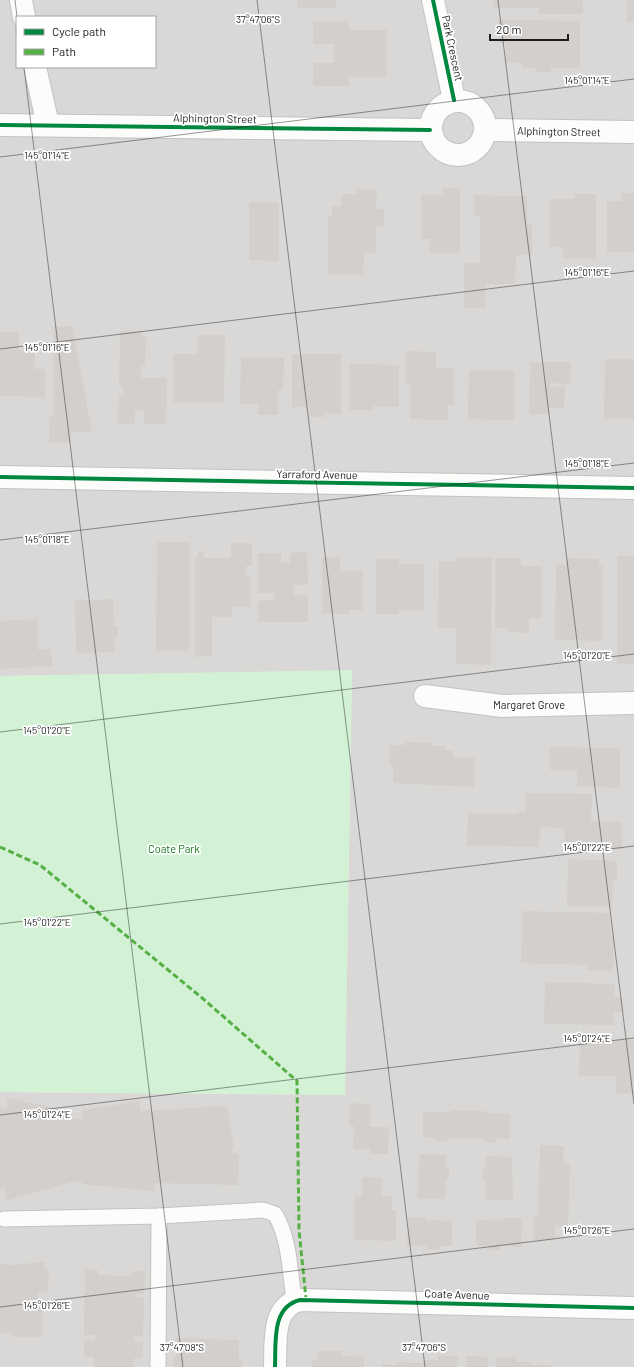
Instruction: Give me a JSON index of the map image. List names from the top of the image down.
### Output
{
  "streets": {
    "street": [
      "Park Crescent",
      "Alphington Street",
      "Yarraford Avenue",
      "Margaret Grove",
      "Coate Avenue"
    ]
  },
  "crossings": [
    ["Park Crescent", "Alphington Street"]
  ],
  "parks": ["Coate Park"],
  "legend": ["Cycle path", "Path"],
  "scale_bar": "20 m",
  "coordinates": [
    "37°47'06\"S",
    "145°01'14\"E",
    "145°01'16\"E",
    "145°01'18\"E",
    "145°01'20\"E",
    "145°01'22\"E",
    "145°01'24\"E",
    "145°01'26\"E",
    "37°47'08\"S"
  ]
}
